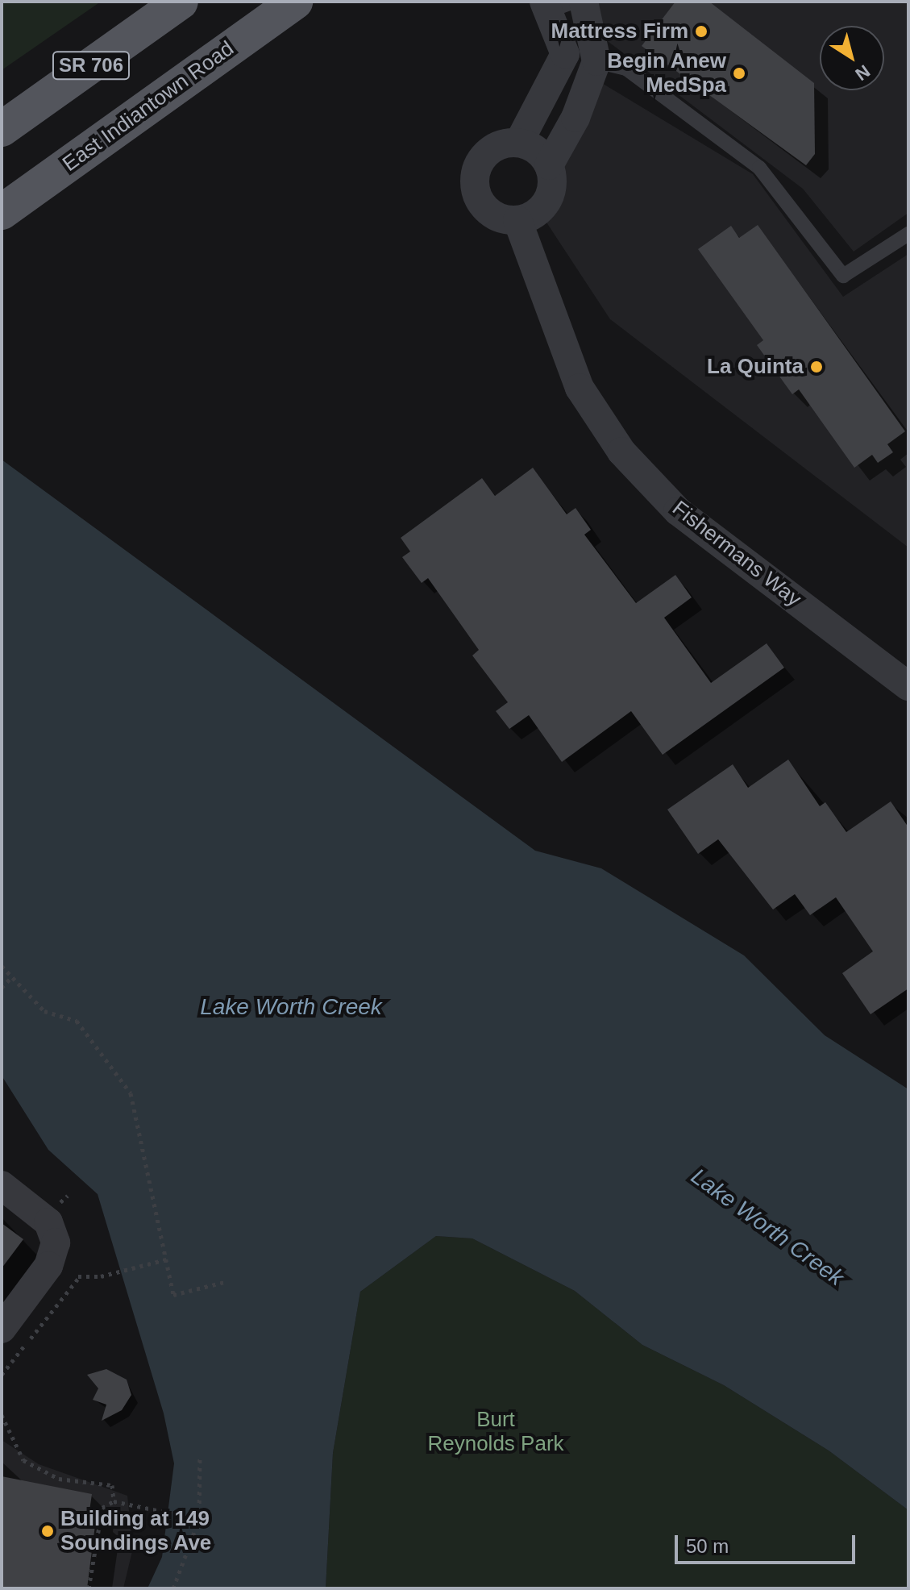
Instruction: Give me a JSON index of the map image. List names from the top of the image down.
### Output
{
  "streets": {
    "main road": ["SR 706", "East Indiantown Road"],
    "street": ["Fishermans Way"]
  },
  "water": ["Lake Worth Creek"],
  "parks": ["Burt Reynolds Park"],
  "places": [
    "Mattress Firm",
    "Begin Anew MedSpa",
    "La Quinta",
    "Building at 149 Soundings Ave"
  ],
  "scale_bar": "50 m",
  "north": "bottom right"
}
